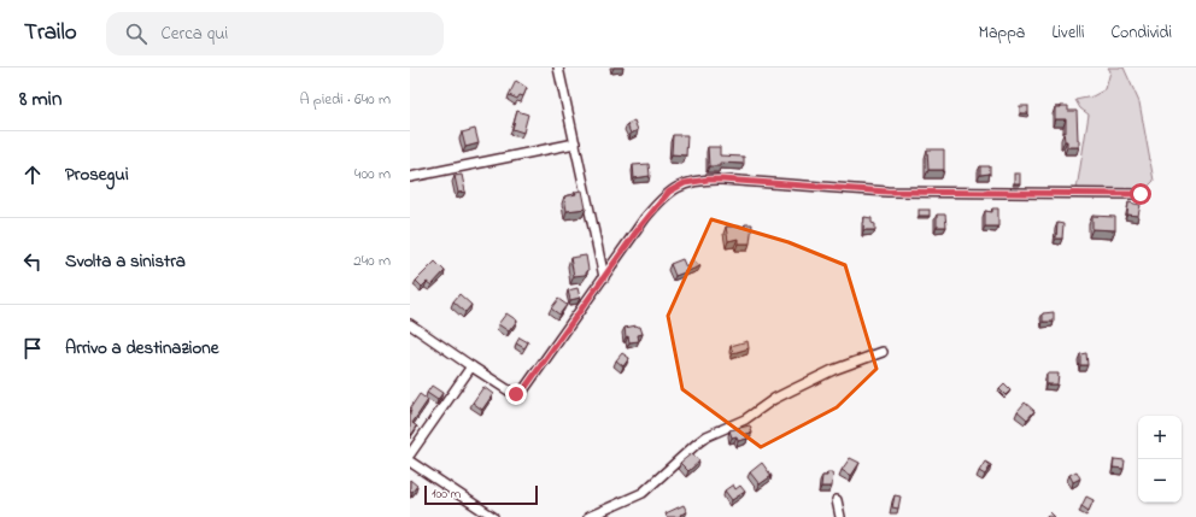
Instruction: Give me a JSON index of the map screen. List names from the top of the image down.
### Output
{
  "scale_bar": "100 m",
  "page": {
    "header": "Trailo",
    "search": "Cerca qui",
    "nav": ["Mappa", "Livelli", "Condividi"],
    "heading": ["8 min", "A piedi · 640 m"],
    "list": [
      ["Prosegui", "400 m"],
      ["Svolta a sinistra", "240 m"],
      "Arrivo a destinazione"
    ],
    "map_buttons": ["+", "−"],
    "scale": "100 m"
  }
}
